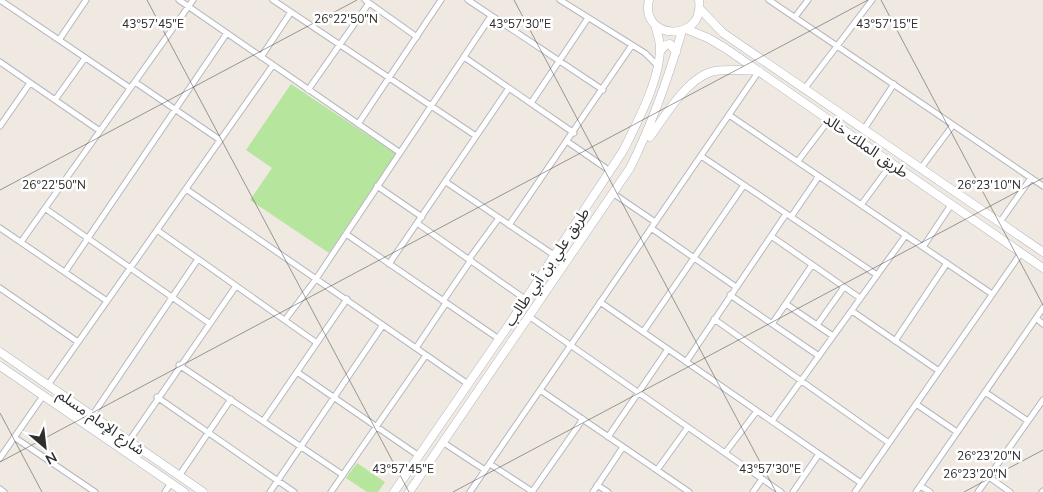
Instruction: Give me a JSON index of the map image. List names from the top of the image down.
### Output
{
  "streets": {
    "main road": ["طريق الملك خالد", "طريق علي بن أبي طالب", "شارع الإمام مسلم"]
  },
  "crossings": [
    ["طريق الملك خالد", "طريق علي بن أبي طالب"]
  ],
  "north": "bottom right",
  "coordinates": [
    "26°22'50\"N",
    "43°57'45\"E",
    "43°57'30\"E",
    "43°57'15\"E",
    "26°23'10\"N",
    "26°23'20\"N"
  ]
}
